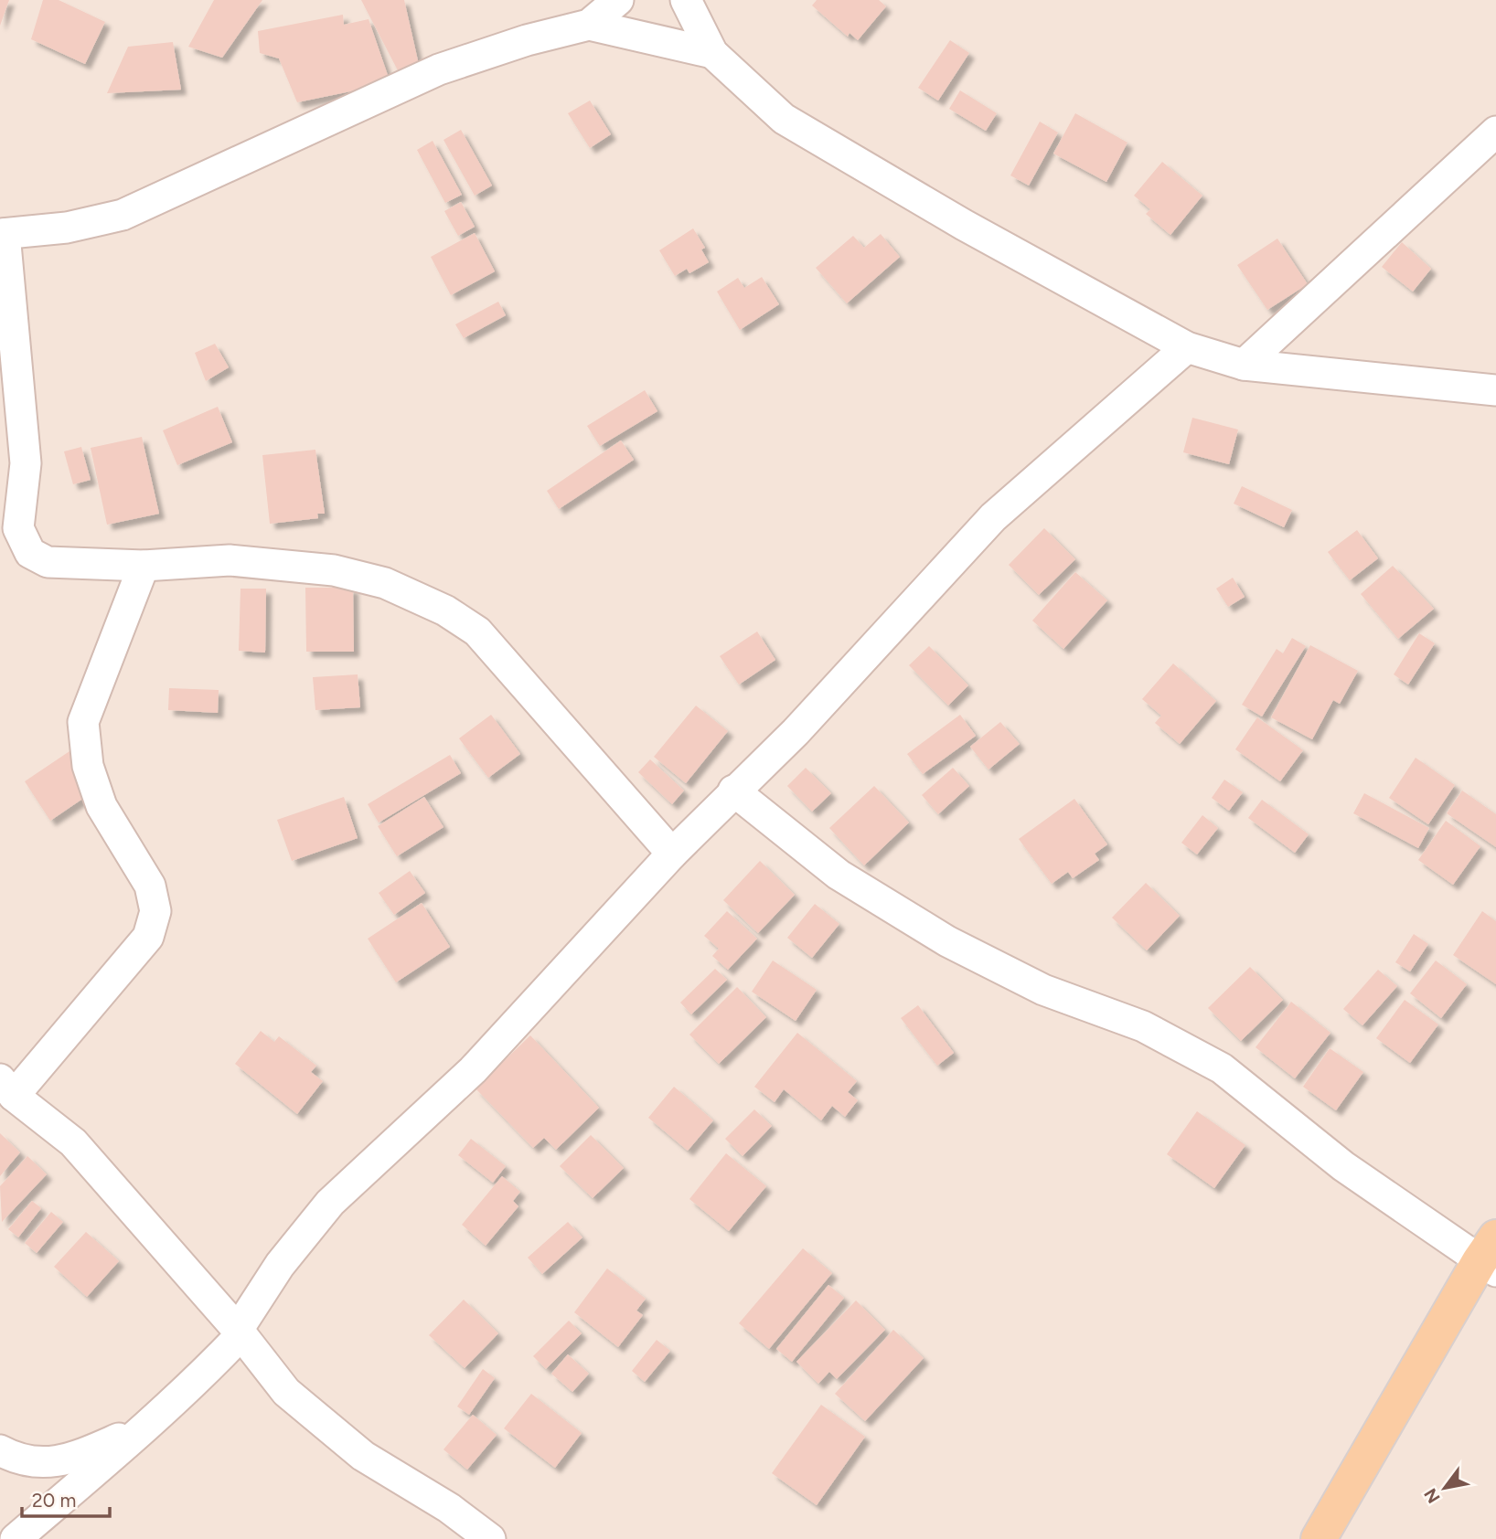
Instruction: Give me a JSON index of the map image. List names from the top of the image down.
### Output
{
  "scale_bar": "20 m",
  "north": "bottom left"
}
